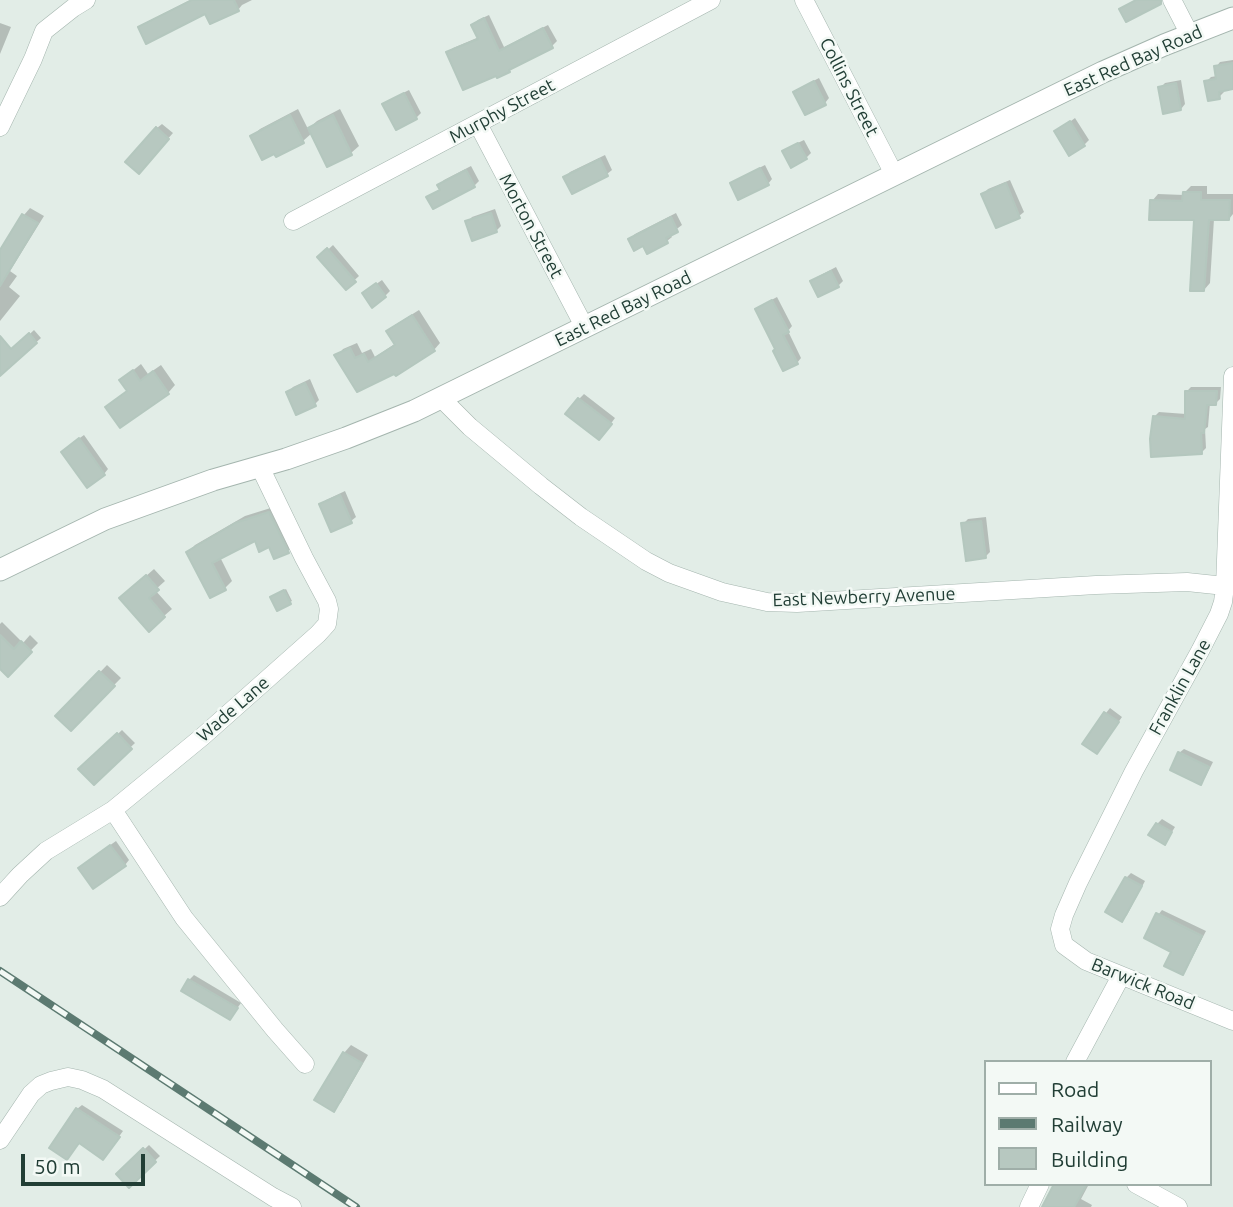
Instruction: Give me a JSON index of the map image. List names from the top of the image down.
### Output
{
  "streets": {
    "street": [
      "East Red Bay Road",
      "Collins Street",
      "Murphy Street",
      "Morton Street",
      "East Newberry Avenue",
      "Franklin Lane",
      "Wade Lane",
      "Barwick Road"
    ]
  },
  "crossings": [
    ["East Red Bay Road", "Collins Street"],
    ["East Red Bay Road", "Morton Street"],
    ["East Red Bay Road", "East Newberry Avenue"],
    ["East Red Bay Road", "Wade Lane"],
    ["Murphy Street", "Morton Street"],
    ["East Newberry Avenue", "Franklin Lane"],
    ["Franklin Lane", "Barwick Road"]
  ],
  "legend": ["Road", "Railway", "Building"],
  "scale_bar": "50 m"
}
